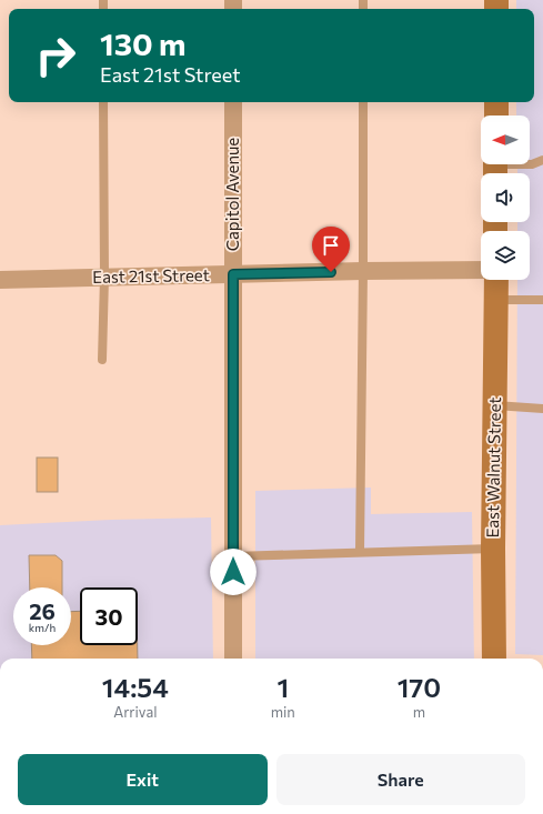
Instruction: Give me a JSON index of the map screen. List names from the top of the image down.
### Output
{
  "streets": {
    "street": ["Capitol Avenue", "East 21st Street", "East Walnut Street"]
  },
  "crossings": [
    ["Capitol Avenue", "East 21st Street"]
  ],
  "north": "left",
  "page": {
    "turn": ["130 m", "East 21st Street"],
    "speed": "26 km/h",
    "limit": "30",
    "eta": [
      "14:54",
      "Arrival",
      "1",
      "min",
      "170",
      "m"
    ],
    "buttons": ["Exit", "Share"]
  }
}
